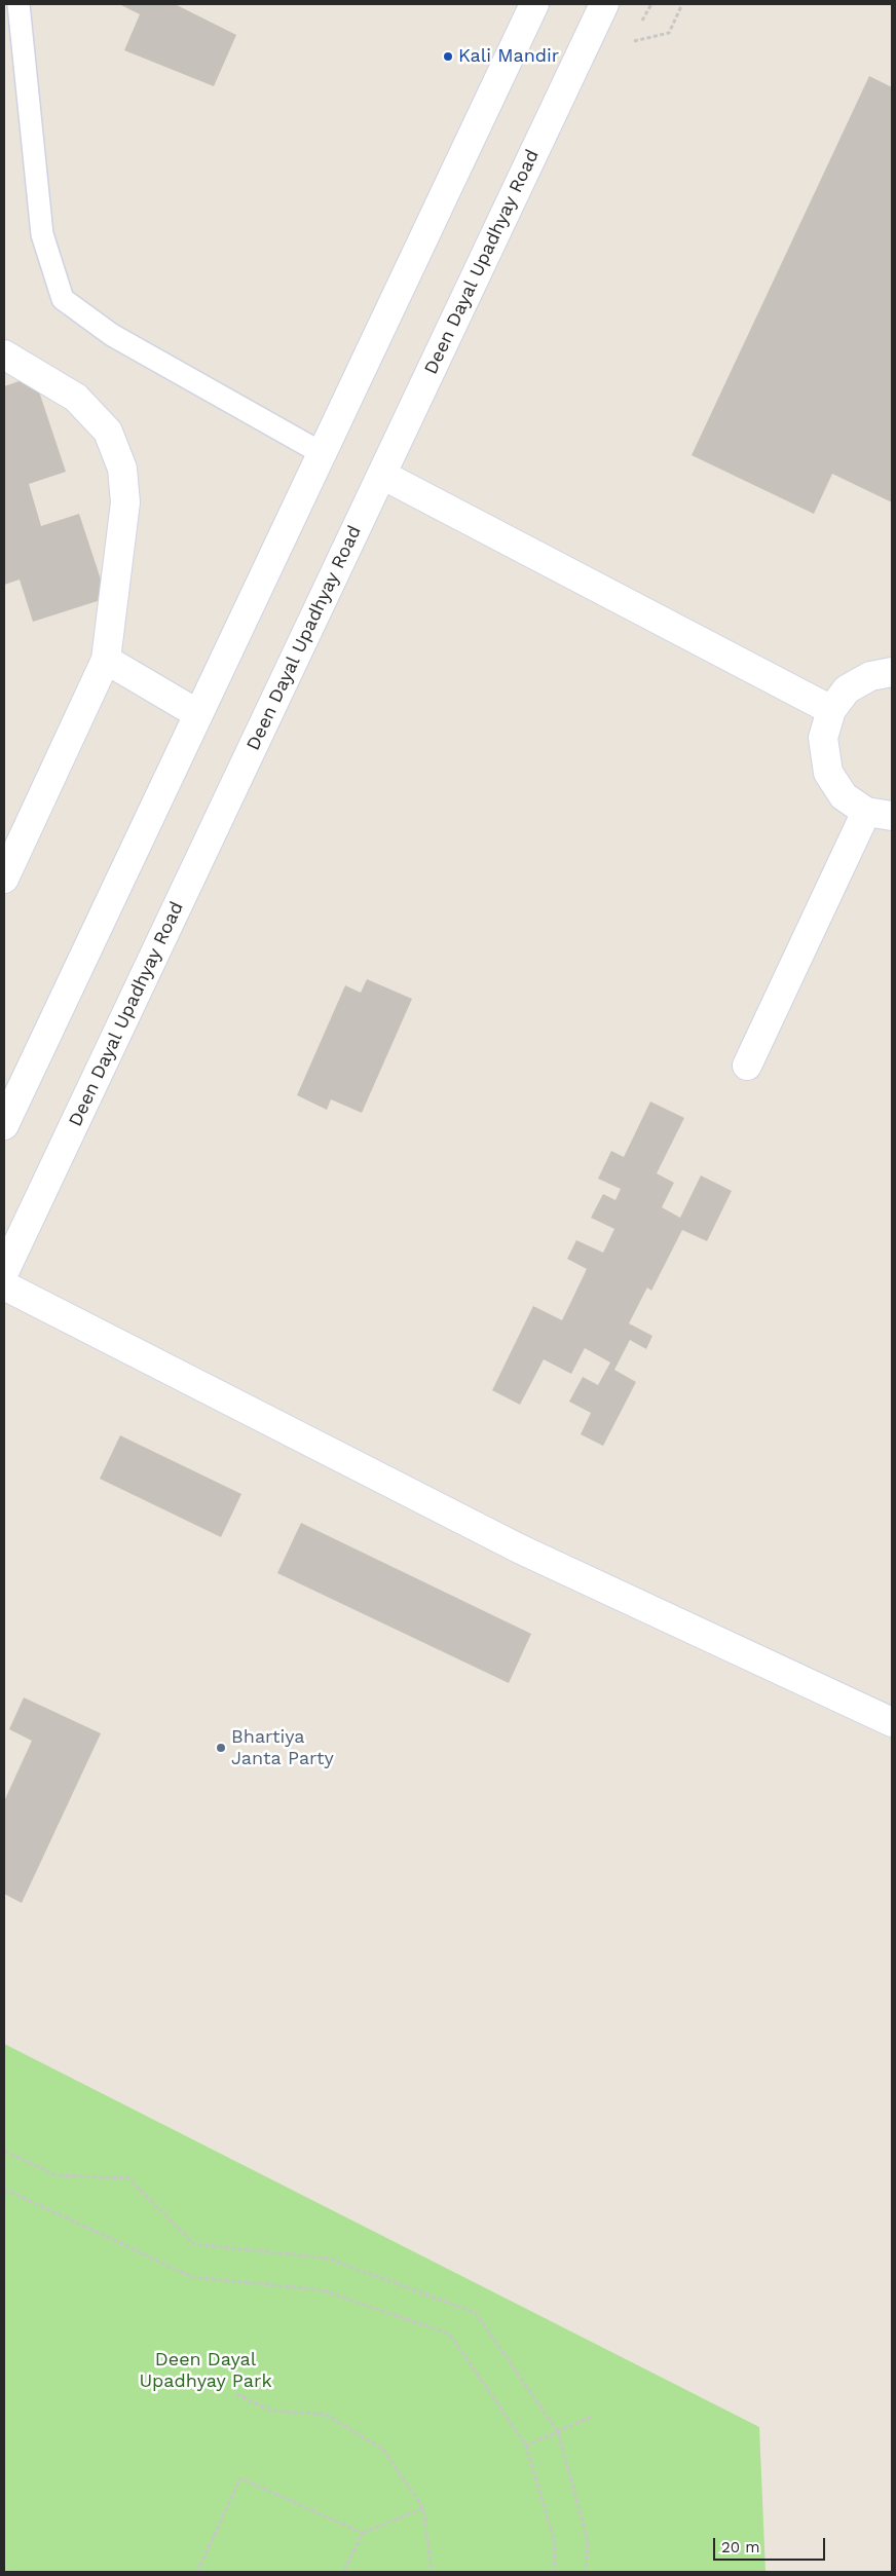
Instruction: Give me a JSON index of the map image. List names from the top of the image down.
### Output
{
  "streets": {
    "street": ["Deen Dayal Upadhyay Road"]
  },
  "parks": ["Deen Dayal Upadhyay Park"],
  "places": ["Kali Mandir", "Bhartiya Janta Party"],
  "scale_bar": "20 m"
}
